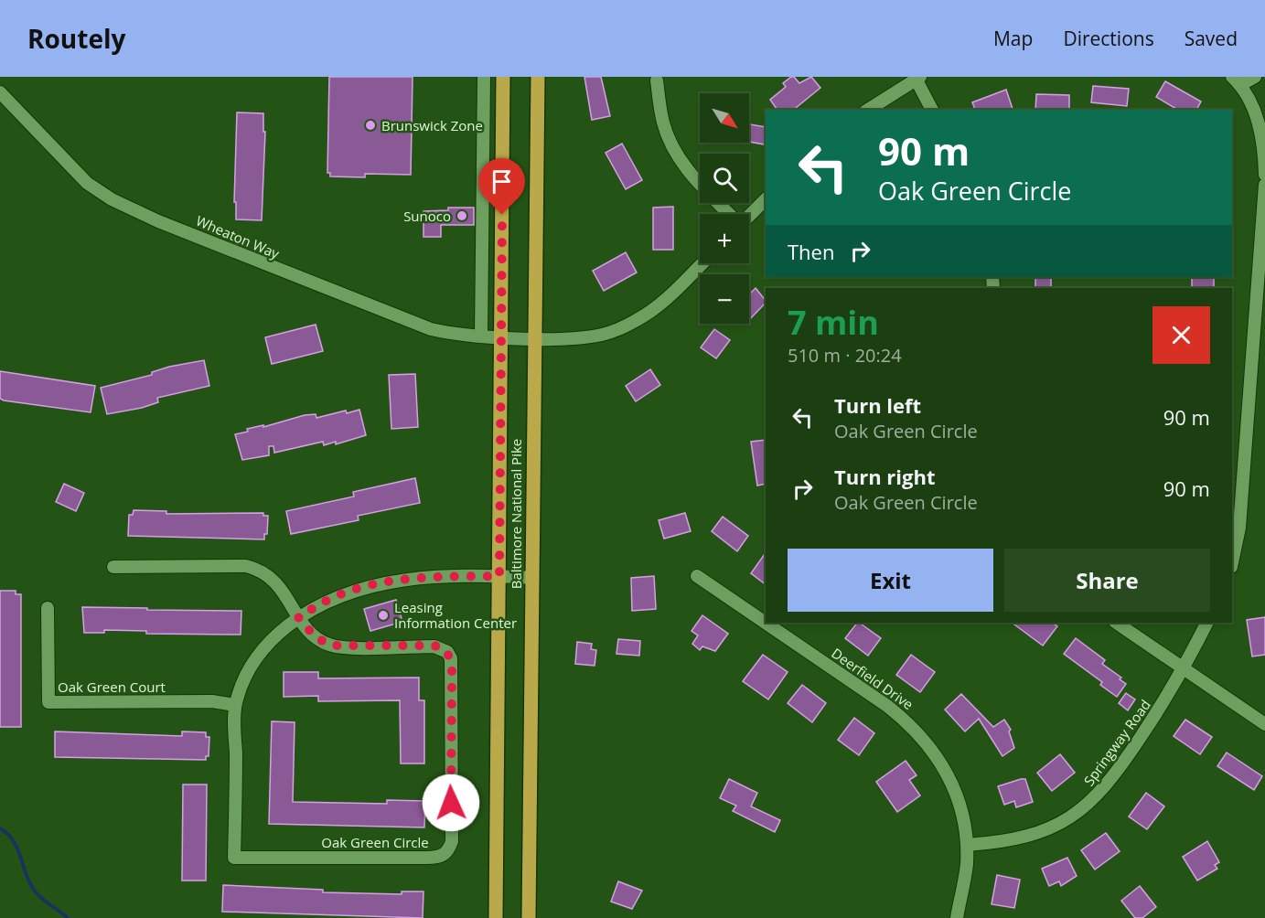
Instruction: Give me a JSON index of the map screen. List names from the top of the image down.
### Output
{
  "streets": {
    "main road": ["Baltimore National Pike"],
    "street": [
      "Wheaton Way",
      "Deerfield Drive",
      "Oak Green Court",
      "Springway Road",
      "Oak Green Circle"
    ]
  },
  "crossings": [
    ["Wheaton Way", "Baltimore National Pike"],
    ["Baltimore National Pike", "Oak Green Circle"],
    ["Deerfield Drive", "Springway Road"],
    ["Oak Green Court", "Oak Green Circle"]
  ],
  "places": ["Brunswick Zone", "Sunoco", "Leasing Information Center"],
  "north": "bottom right",
  "page": {
    "header": "Routely",
    "nav": ["Map", "Directions", "Saved"],
    "map_buttons": ["+", "−"],
    "turn": ["90 m", "Oak Green Circle"],
    "then": "Then",
    "heading": ["7 min", "510 m · 20:24"],
    "list": [
      {
        "name": "Turn left",
        "note": "Oak Green Circle",
        "value": "90 m"
      },
      {
        "name": "Turn right",
        "note": "Oak Green Circle",
        "value": "90 m"
      }
    ],
    "buttons": ["Exit", "Share"]
  }
}
